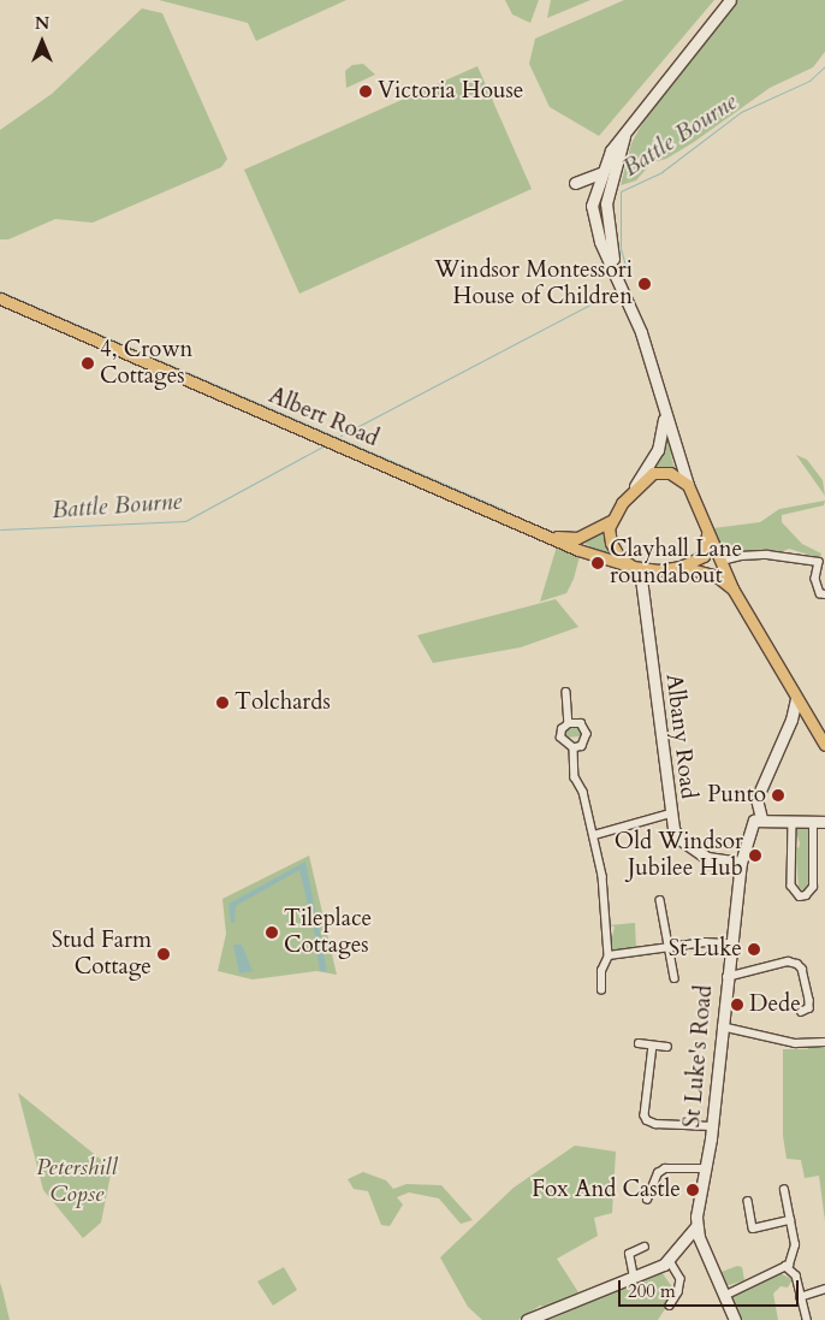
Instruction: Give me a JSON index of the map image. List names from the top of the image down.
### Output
{
  "streets": {
    "main road": ["Albert Road", "Albany Road", "St Luke's Road"]
  },
  "crossings": [
    ["Albert Road", "Albany Road"],
    ["Albany Road", "St Luke's Road"]
  ],
  "water": ["Battle Bourne"],
  "parks": ["Petershill Copse"],
  "places": [
    "Victoria House",
    "Windsor Montessori House of Children",
    "4, Crown Cottages",
    "Clayhall Lane roundabout",
    "Tolchards",
    "Punto",
    "Old Windsor Jubilee Hub",
    "Tileplace Cottages",
    "St Luke",
    "Stud Farm Cottage",
    "Dede",
    "Fox And Castle"
  ],
  "scale_bar": "200 m",
  "north": "top"
}
